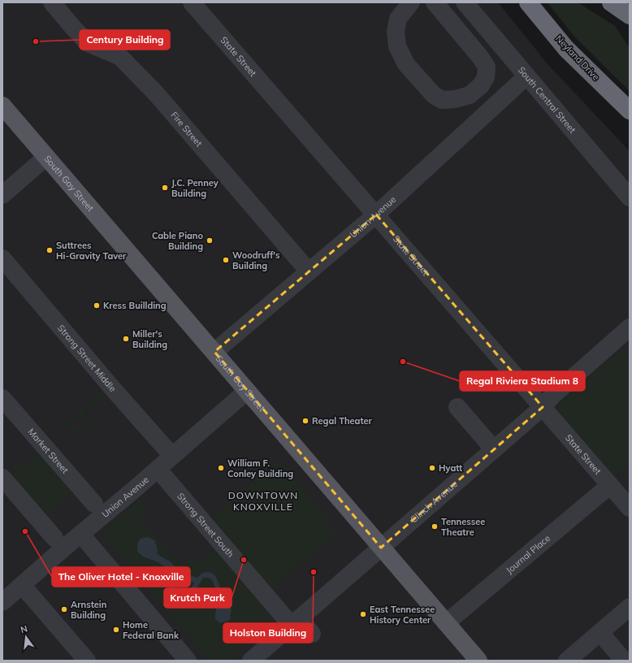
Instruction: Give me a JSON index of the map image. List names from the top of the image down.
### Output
{
  "streets": {
    "highway": ["Neyland Drive"],
    "main road": ["South Gay Street"],
    "street": [
      "State Street",
      "South Central Street",
      "Fire Street",
      "Union Avenue",
      "Strong Street Middle",
      "Market Street",
      "Clinch Avenue",
      "Strong Street South",
      "Journal Place"
    ]
  },
  "crossings": [
    ["State Street", "Union Avenue"],
    ["State Street", "Clinch Avenue"],
    ["State Street", "Journal Place"],
    ["South Central Street", "Union Avenue"],
    ["Fire Street", "Union Avenue"],
    ["South Gay Street", "Union Avenue"],
    ["South Gay Street", "Clinch Avenue"],
    ["South Gay Street", "Journal Place"],
    ["Union Avenue", "Strong Street Middle"],
    ["Union Avenue", "Strong Street South"],
    ["Clinch Avenue", "Strong Street South"]
  ],
  "districts": ["DOWNTOWN KNOXVILLE"],
  "places": [
    "Century Building",
    "J.C. Penney Building",
    "Cable Piano Building",
    "Suttrees Hi-Gravity Taver",
    "Woodruff's Building",
    "Kress Buillding",
    "Miller's Building",
    "Regal Riviera Stadium 8",
    "Regal Theater",
    "William F. Conley Building",
    "Hyatt",
    "Tennessee Theatre",
    "The Oliver Hotel - Knoxville",
    "Krutch Park",
    "Holston Building",
    "Arnstein Building",
    "East Tennessee History Center",
    "Home Federal Bank"
  ],
  "north": "top"
}
